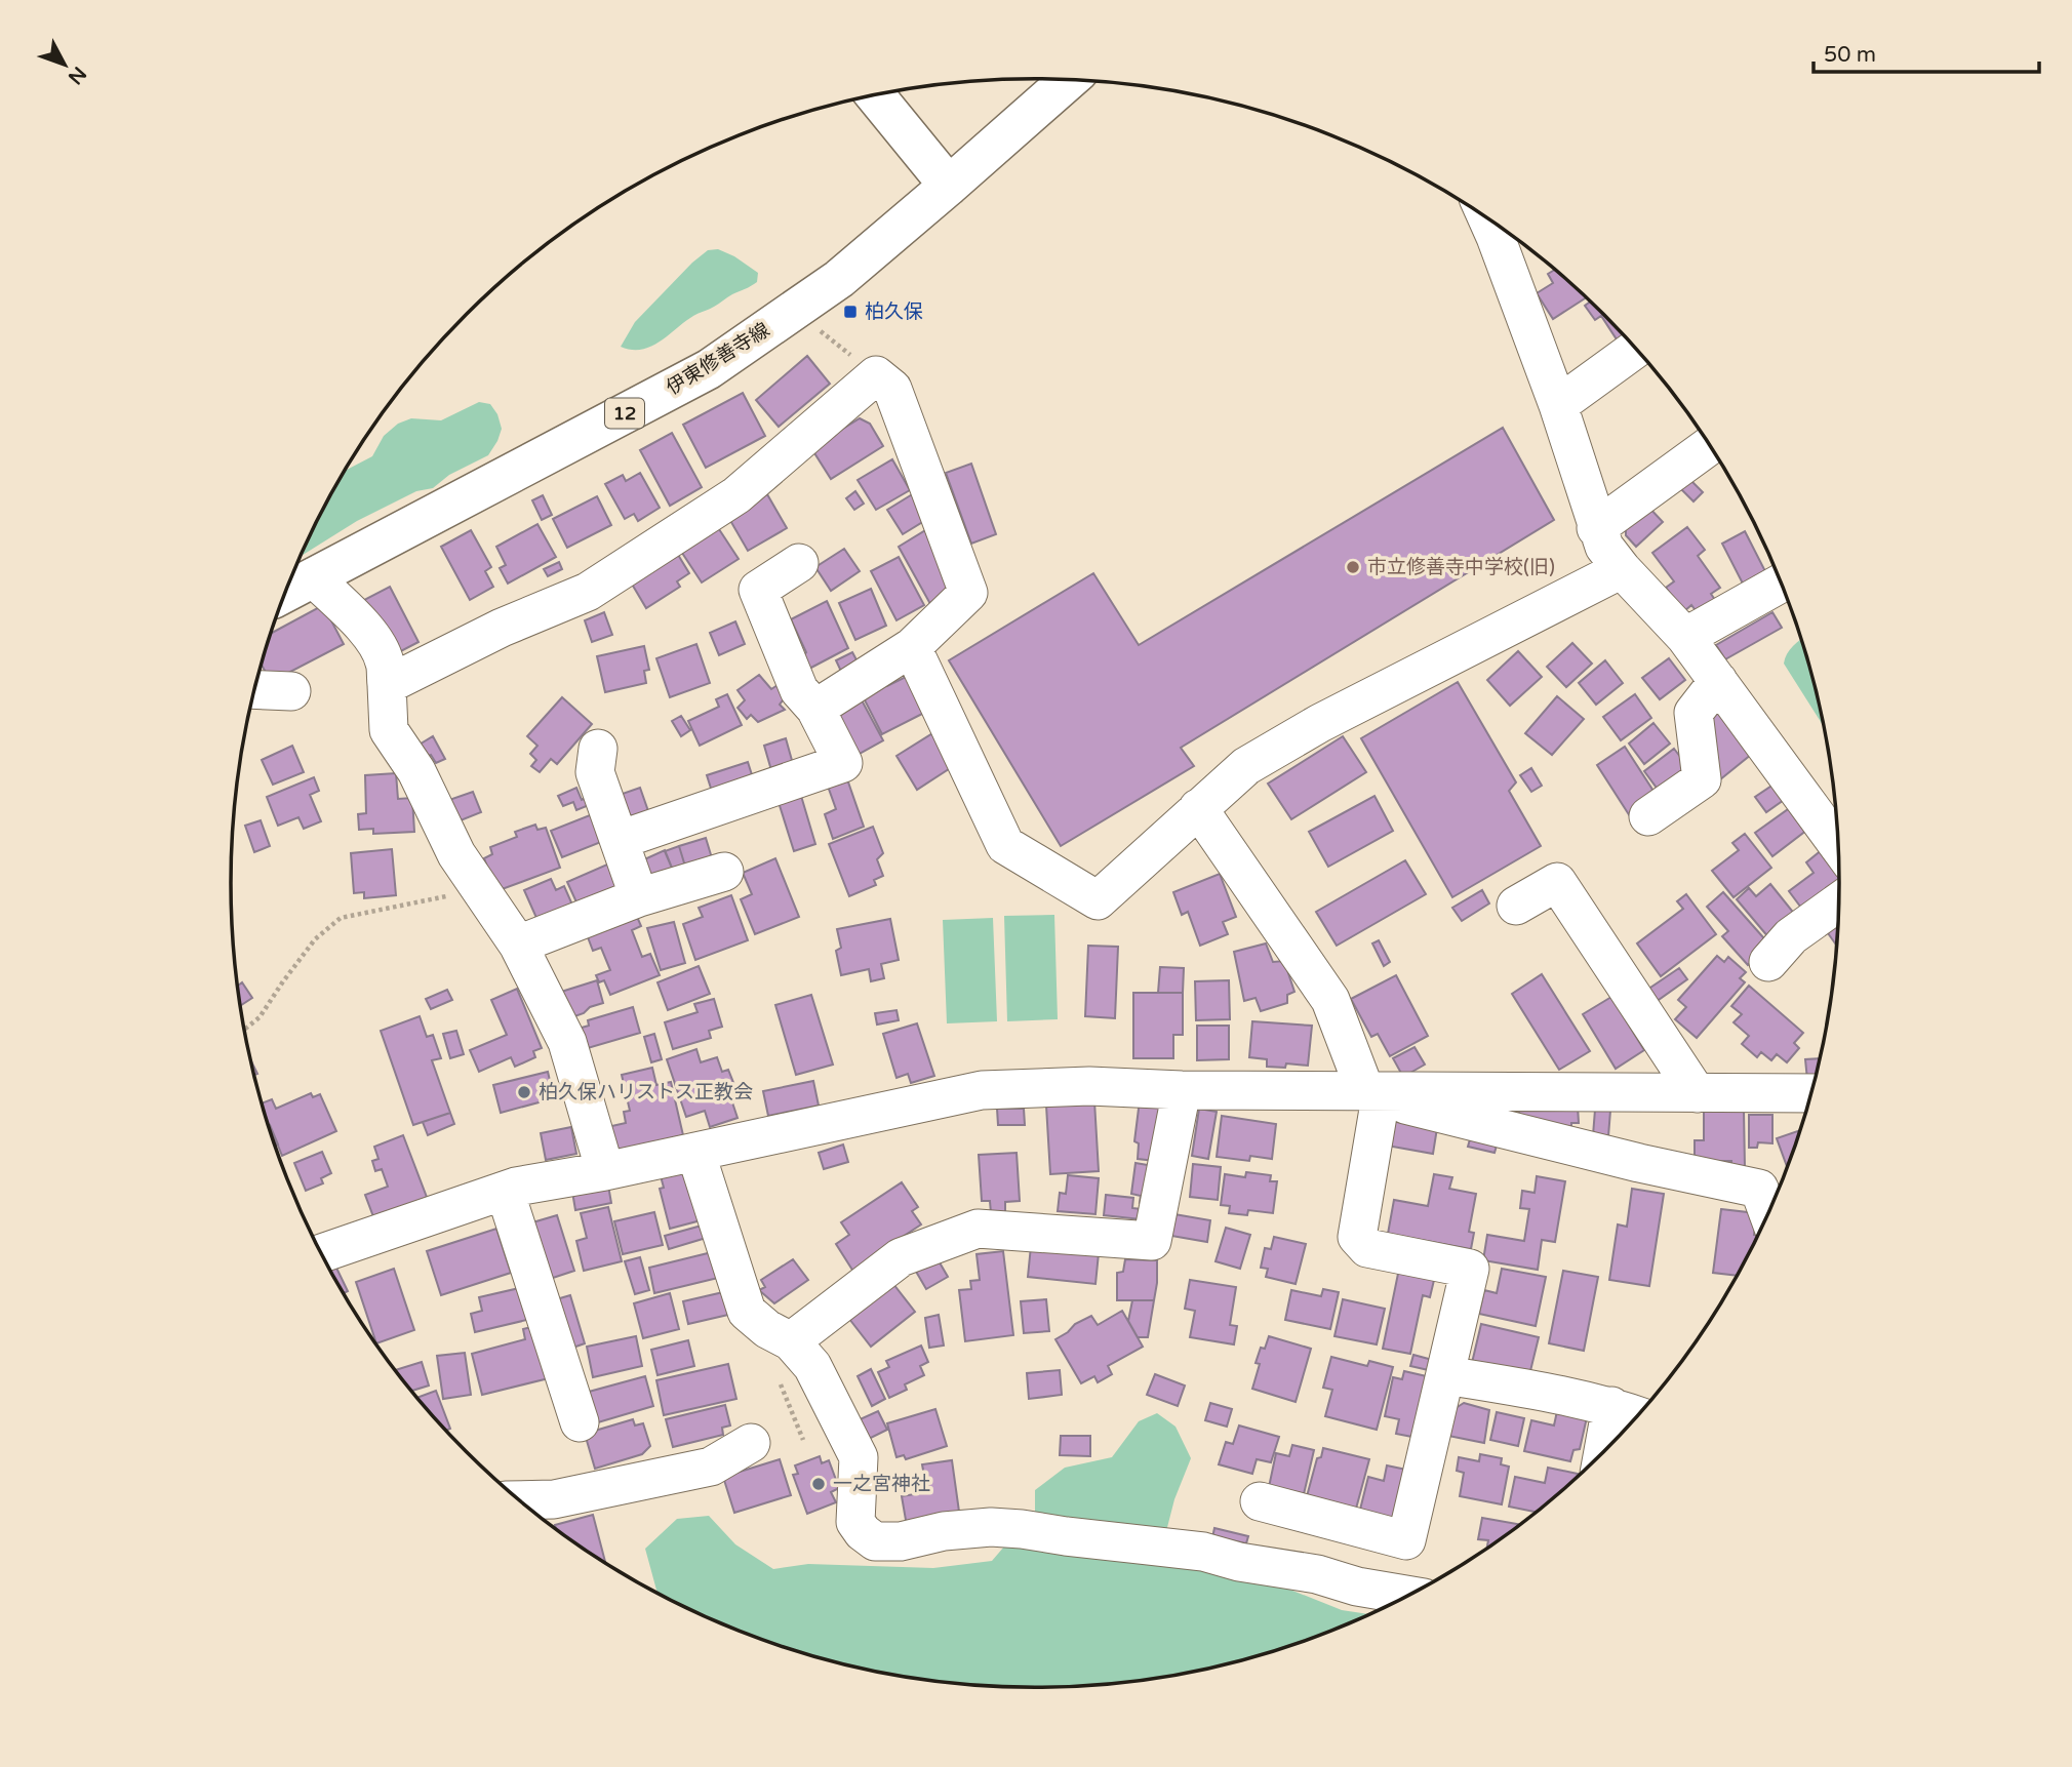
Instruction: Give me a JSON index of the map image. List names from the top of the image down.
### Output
{
  "streets": {
    "main road": ["伊東修善寺線", "12"]
  },
  "places": {
    "transit": ["柏久保"],
    "other": ["市立修善寺中学校(旧)", "柏久保ハリストス正教会", "一之宮神社"]
  },
  "scale_bar": "50 m",
  "north": "bottom right"
}
